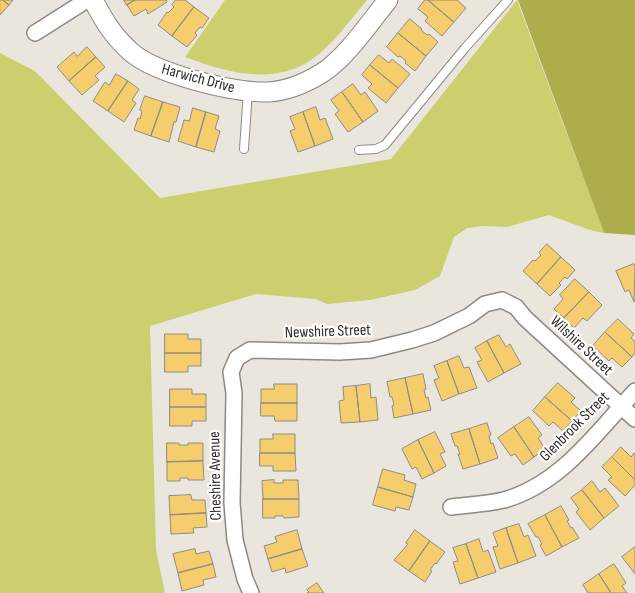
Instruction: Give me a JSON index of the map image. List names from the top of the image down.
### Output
{
  "streets": {
    "street": [
      "Harwich Drive",
      "Newshire Street",
      "Wilshire Street",
      "Glenbrook Street",
      "Cheshire Avenue"
    ]
  },
  "crossings": [
    ["Newshire Street", "Wilshire Street"],
    ["Newshire Street", "Cheshire Avenue"],
    ["Wilshire Street", "Glenbrook Street"]
  ]
}
